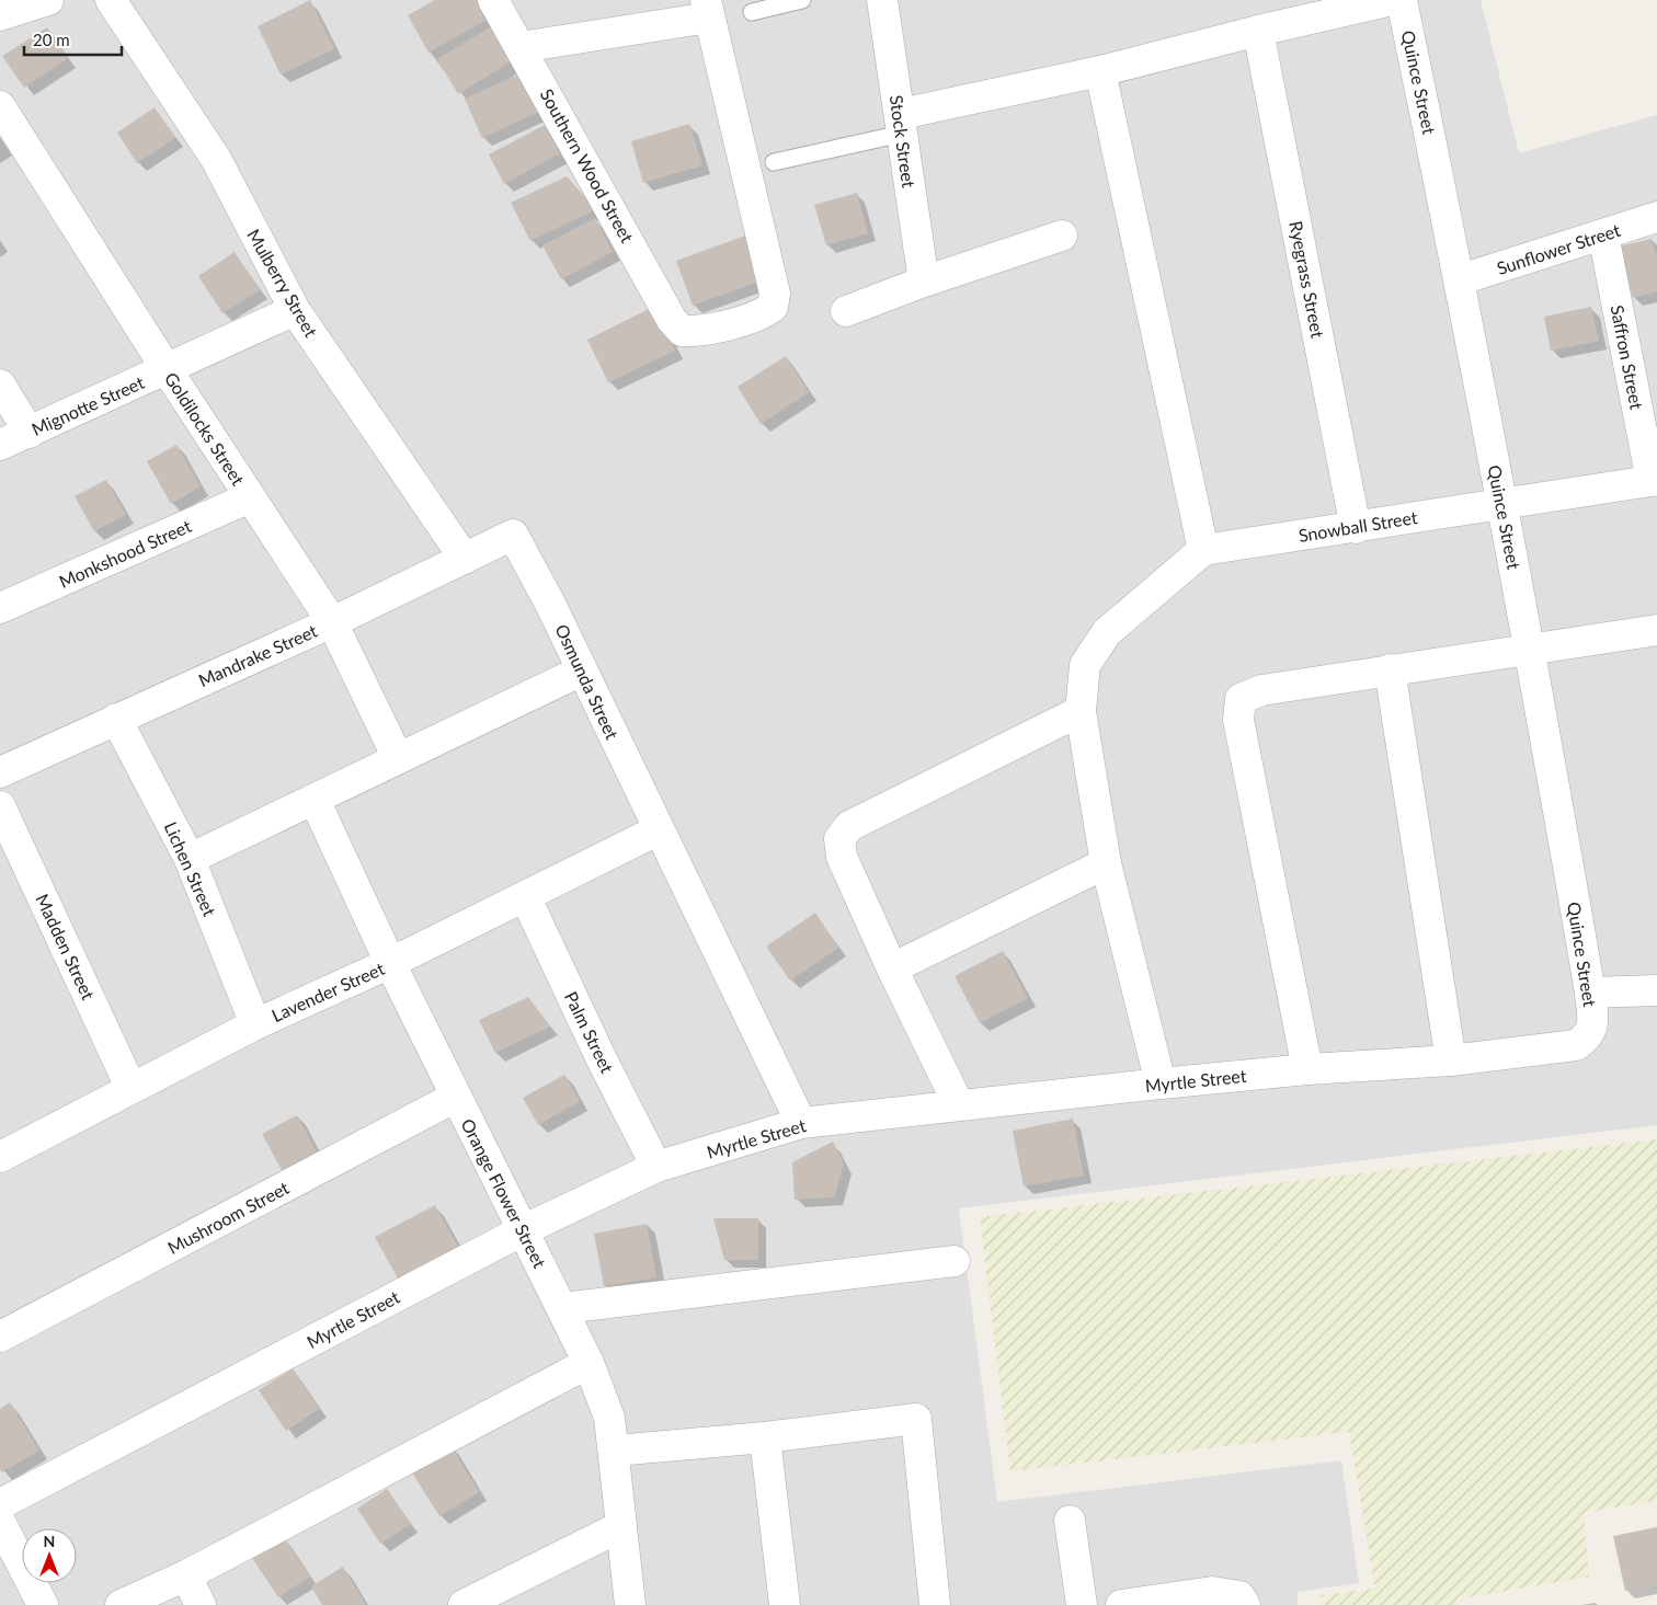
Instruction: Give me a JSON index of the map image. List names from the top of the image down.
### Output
{
  "streets": {
    "street": [
      "Quince Street",
      "Stock Street",
      "Southern Wood Street",
      "Sunflower Street",
      "Ryegrass Street",
      "Mulberry Street",
      "Saffron Street",
      "Mignotte Street",
      "Goldilocks Street",
      "Snowball Street",
      "Monkshood Street",
      "Mandrake Street",
      "Osmunda Street",
      "Lichen Street",
      "Madden Street",
      "Lavender Street",
      "Palm Street",
      "Myrtle Street",
      "Orange Flower Street",
      "Mushroom Street"
    ]
  },
  "crossings": [
    ["Quince Street", "Sunflower Street"],
    ["Quince Street", "Snowball Street"],
    ["Quince Street", "Myrtle Street"],
    ["Sunflower Street", "Saffron Street"],
    ["Ryegrass Street", "Snowball Street"],
    ["Mulberry Street", "Mignotte Street"],
    ["Mulberry Street", "Mandrake Street"],
    ["Saffron Street", "Snowball Street"],
    ["Mignotte Street", "Goldilocks Street"],
    ["Goldilocks Street", "Monkshood Street"],
    ["Goldilocks Street", "Mandrake Street"],
    ["Mandrake Street", "Osmunda Street"],
    ["Mandrake Street", "Lichen Street"],
    ["Osmunda Street", "Lavender Street"],
    ["Osmunda Street", "Myrtle Street"],
    ["Lichen Street", "Lavender Street"],
    ["Madden Street", "Lavender Street"],
    ["Lavender Street", "Palm Street"],
    ["Lavender Street", "Orange Flower Street"],
    ["Palm Street", "Myrtle Street"],
    ["Myrtle Street", "Orange Flower Street"],
    ["Orange Flower Street", "Mushroom Street"]
  ],
  "scale_bar": "20 m",
  "north": "top"
}
